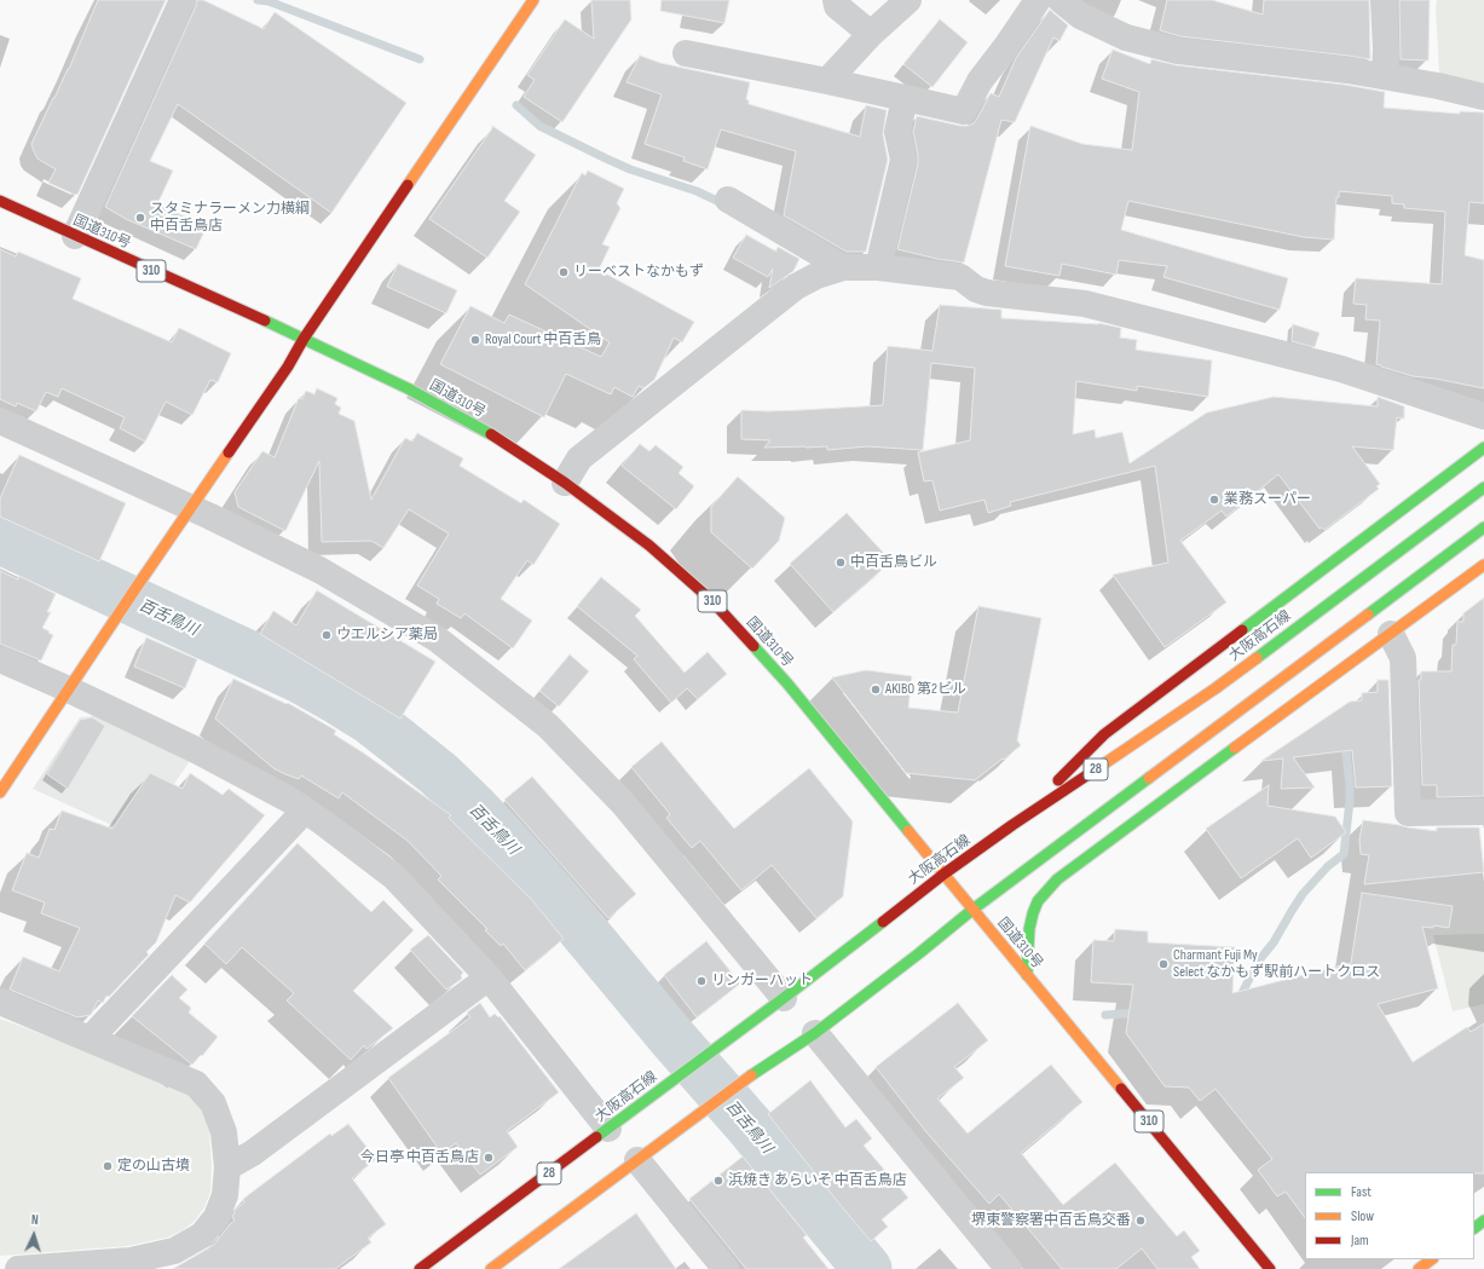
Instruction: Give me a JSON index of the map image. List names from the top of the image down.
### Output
{
  "streets": {
    "main road": [
      "国道310号",
      "310",
      "大阪高石線",
      "28"
    ]
  },
  "crossings": [
    ["国道310号", "大阪高石線"]
  ],
  "water": ["百舌鳥川"],
  "places": [
    "スタミナラーメン力横綱 中百舌鳥店",
    "リーベストなかもず",
    "Royal Court 中百舌鳥",
    "業務スーパー",
    "中百舌鳥ビル",
    "ウエルシア薬局",
    "AKIBO 第2ビル",
    "Charmant Fuji My Select なかもず駅前ハートクロス",
    "リンガーハット",
    "今日亭 中百舌鳥店",
    "定の山古墳",
    "浜焼き あらいそ 中百舌鳥店",
    "堺東警察署中百舌鳥交番"
  ],
  "legend": ["Fast", "Slow", "Jam"],
  "north": "top"
}
